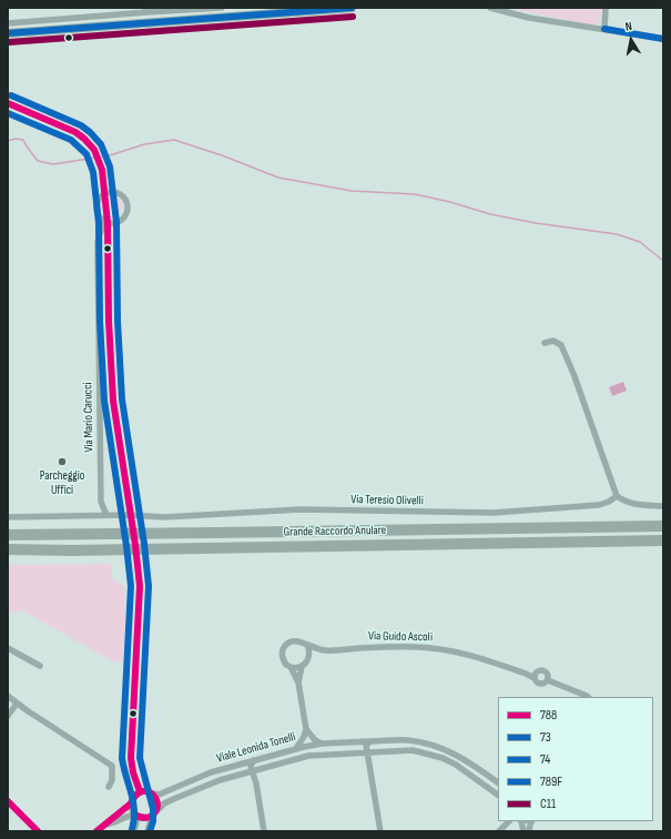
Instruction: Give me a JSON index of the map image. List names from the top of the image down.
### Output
{
  "streets": {
    "highway": ["Grande Raccordo Anulare"],
    "street": [
      "Via Mario Carucci",
      "Via Teresio Olivelli",
      "Via Guido Ascoli",
      "Viale Leonida Tonelli"
    ]
  },
  "crossings": [
    ["Via Mario Carucci", "Via Teresio Olivelli"]
  ],
  "places": ["Parcheggio Uffici"],
  "lines": [
    "transit line 789F",
    "transit line C11",
    "transit line 74",
    "transit line 788",
    "transit line 73"
  ],
  "legend": [
    "788",
    "73",
    "74",
    "789F",
    "C11"
  ],
  "north": "top"
}
